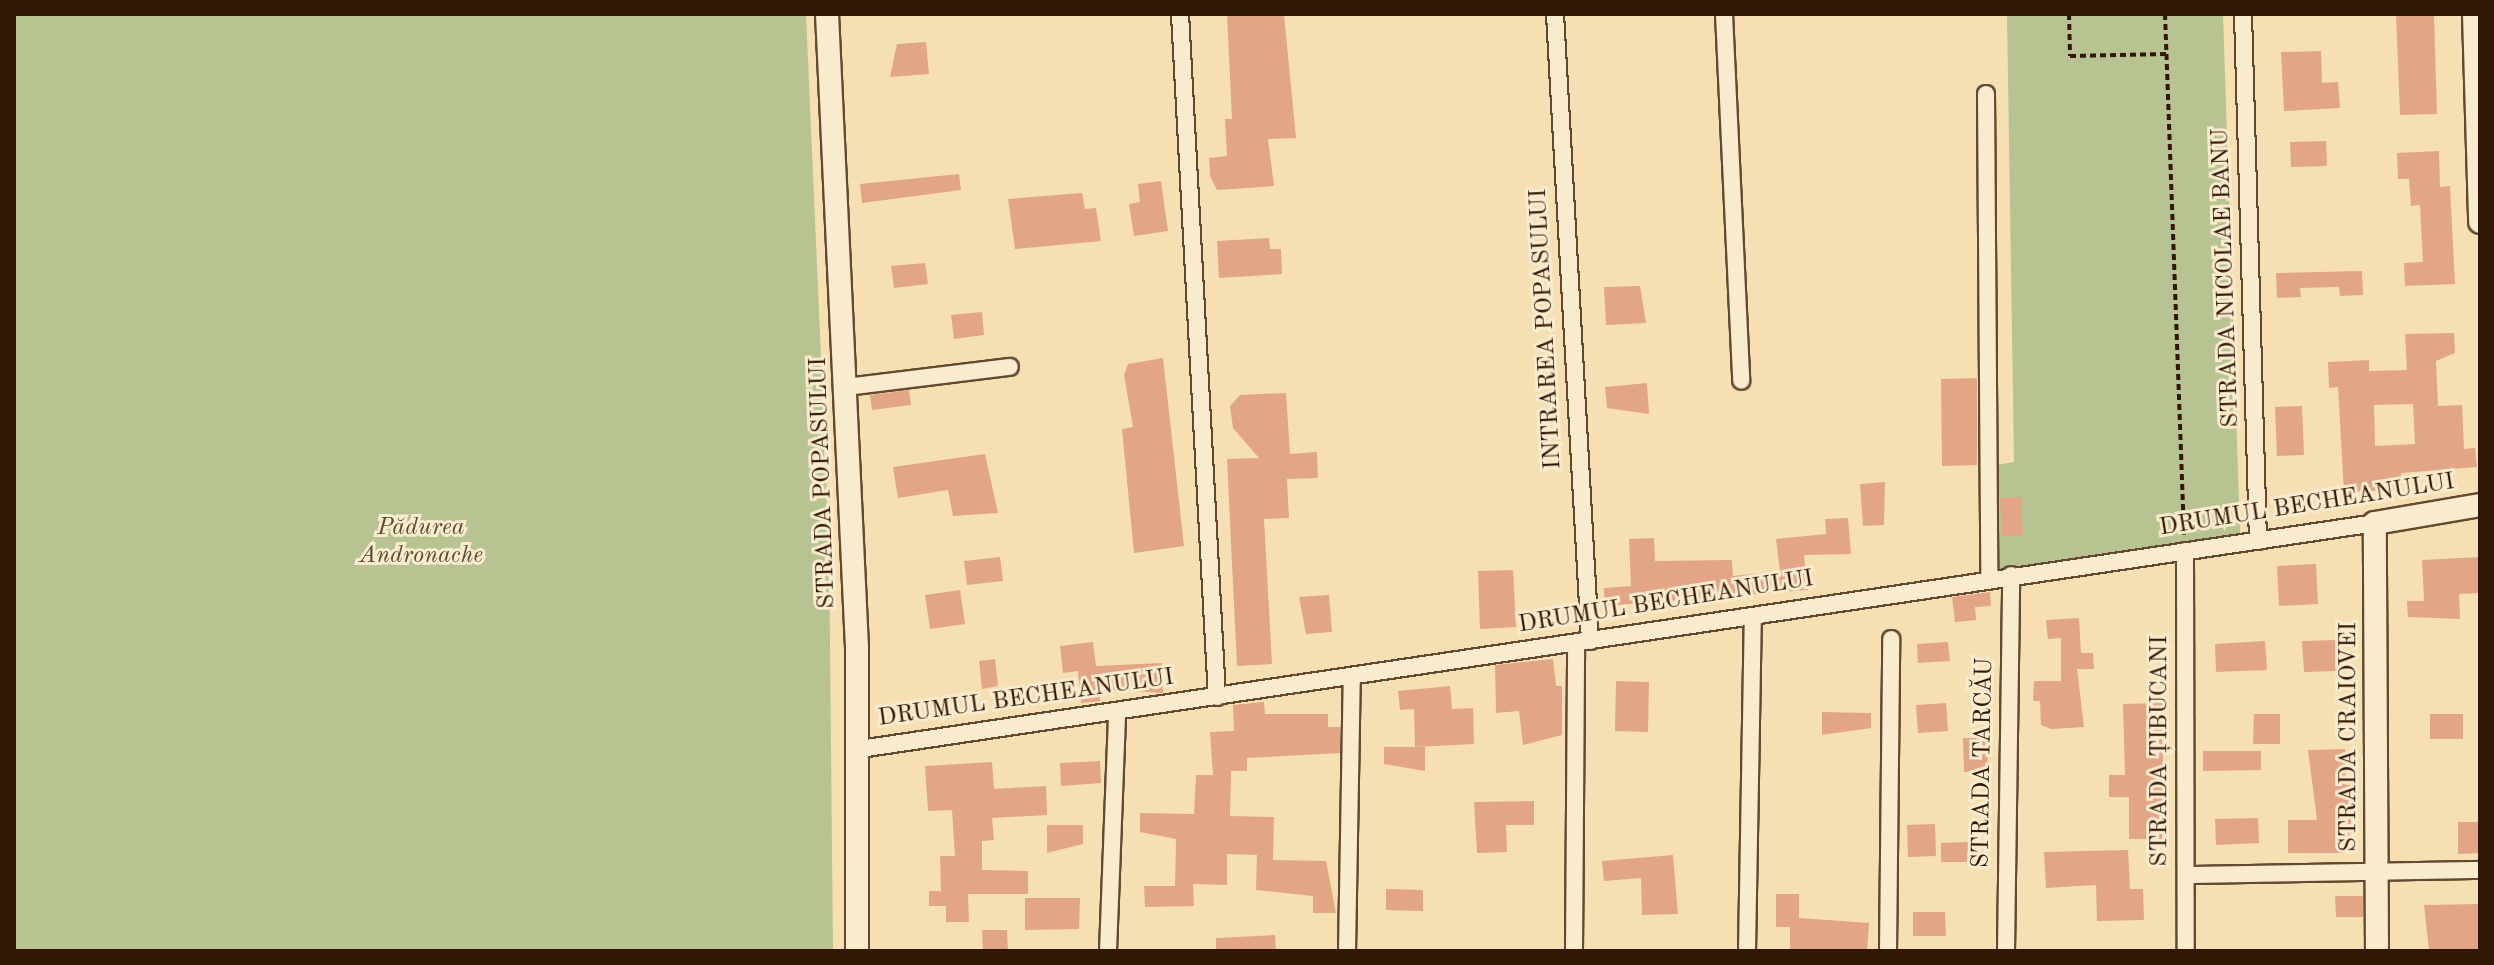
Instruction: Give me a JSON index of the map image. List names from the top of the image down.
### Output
{
  "streets": {
    "street": [
      "STRADA NICOLAE BANU",
      "INTRAREA POPASULUI",
      "STRADA POPASULUI",
      "DRUMUL BECHEANULUI",
      "STRADA CRAIOVEI",
      "STRADA ȚIBUCANI",
      "STRADA TARCĂU"
    ]
  },
  "crossings": [
    ["STRADA NICOLAE BANU", "DRUMUL BECHEANULUI"],
    ["INTRAREA POPASULUI", "DRUMUL BECHEANULUI"],
    ["STRADA POPASULUI", "DRUMUL BECHEANULUI"],
    ["DRUMUL BECHEANULUI", "STRADA CRAIOVEI"],
    ["DRUMUL BECHEANULUI", "STRADA ȚIBUCANI"],
    ["DRUMUL BECHEANULUI", "STRADA TARCĂU"]
  ],
  "parks": ["Pădurea Andronache"]
}
